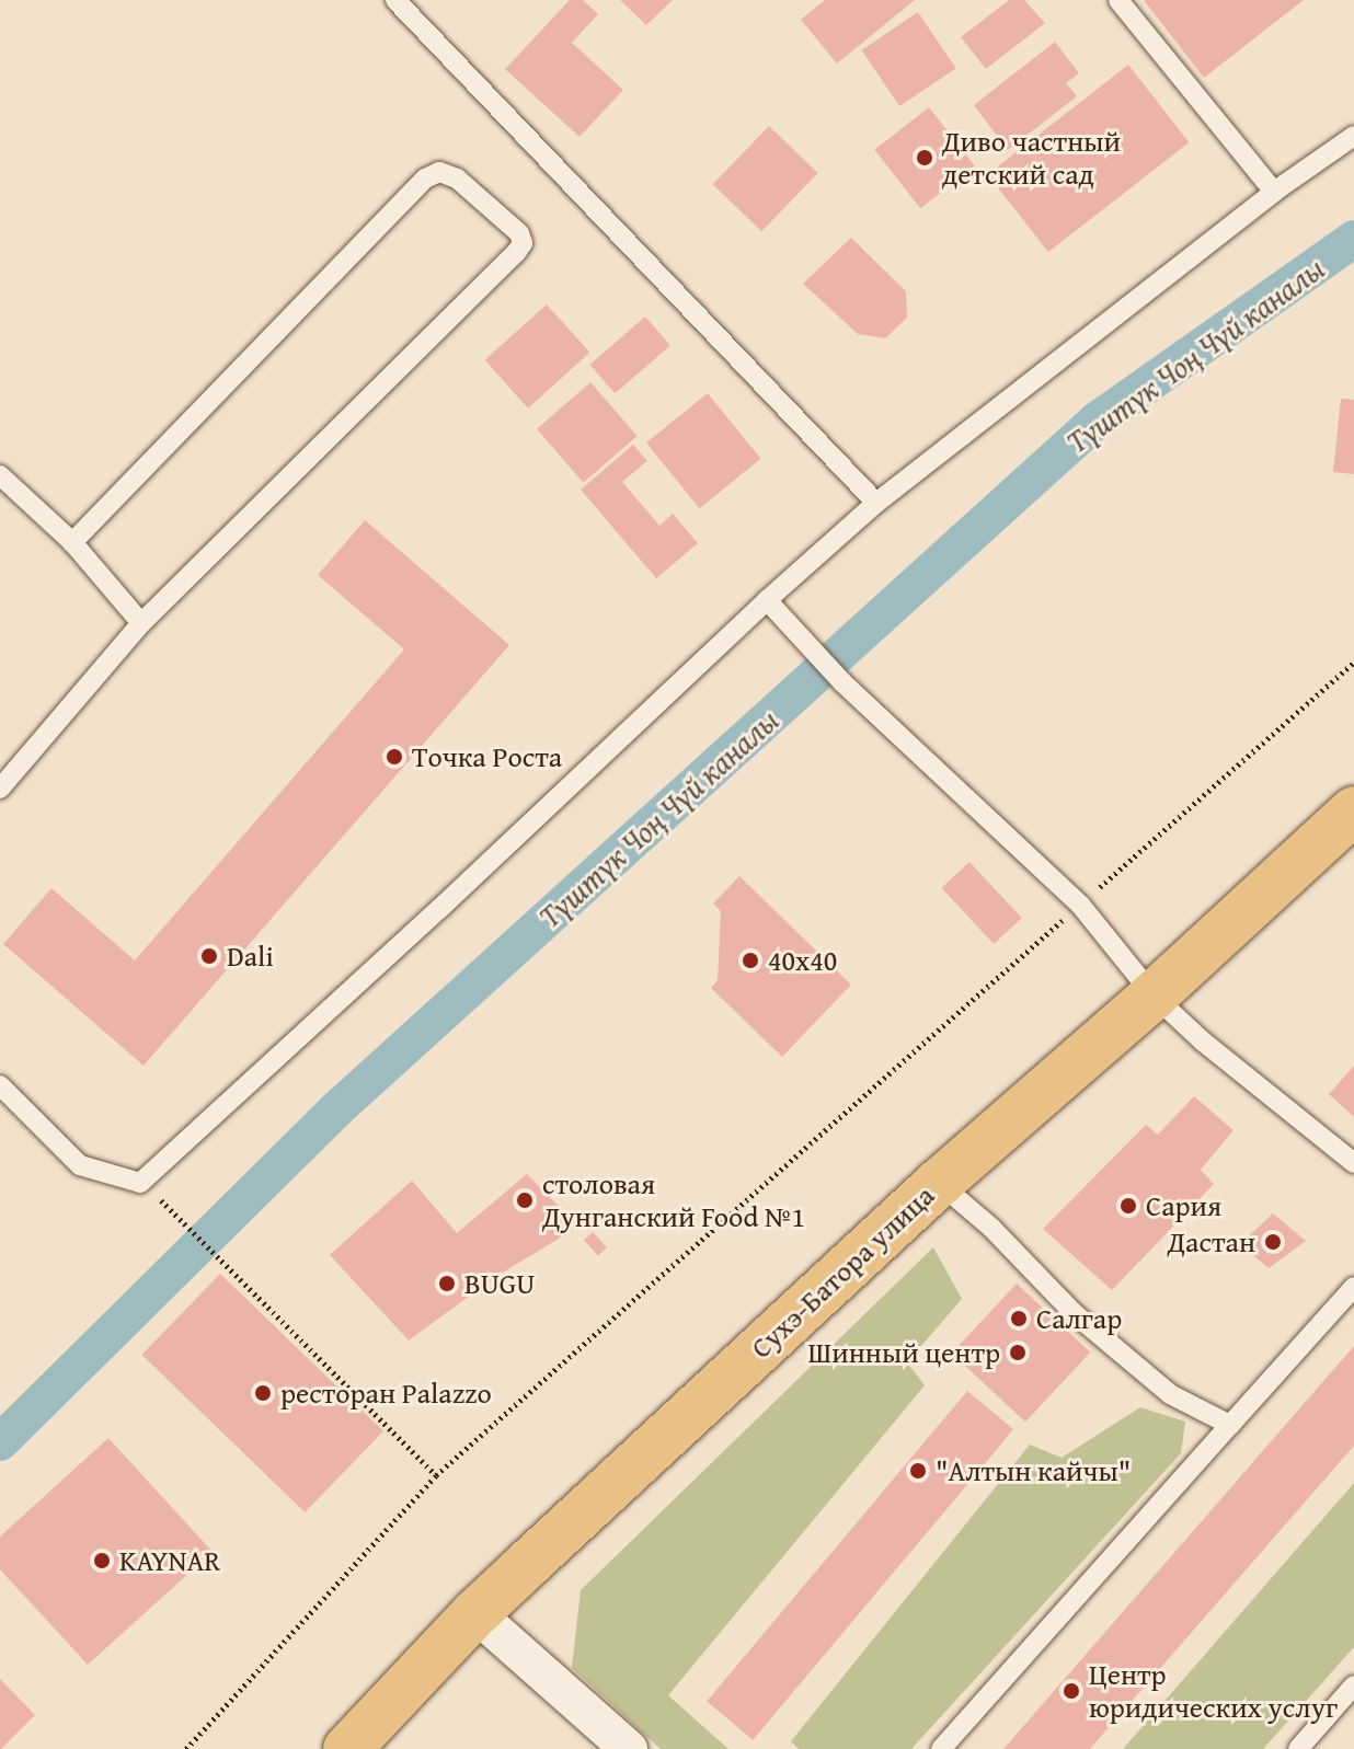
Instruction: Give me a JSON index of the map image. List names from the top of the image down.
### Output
{
  "streets": {
    "main road": ["Сухэ-Батора улица"]
  },
  "water": ["Түштүк Чоң Чүй каналы"],
  "places": [
    "Диво частный детский сад",
    "Точка Роста",
    "Dali",
    "40x40",
    "столовая Дунганский Food №1",
    "Сария",
    "Дастан",
    "BUGU",
    "Салгар",
    "Шинный центр",
    "ресторан Palazzo",
    "\"Алтын кайчы\"",
    "KAYNAR",
    "Центр юридических услуг"
  ]
}
